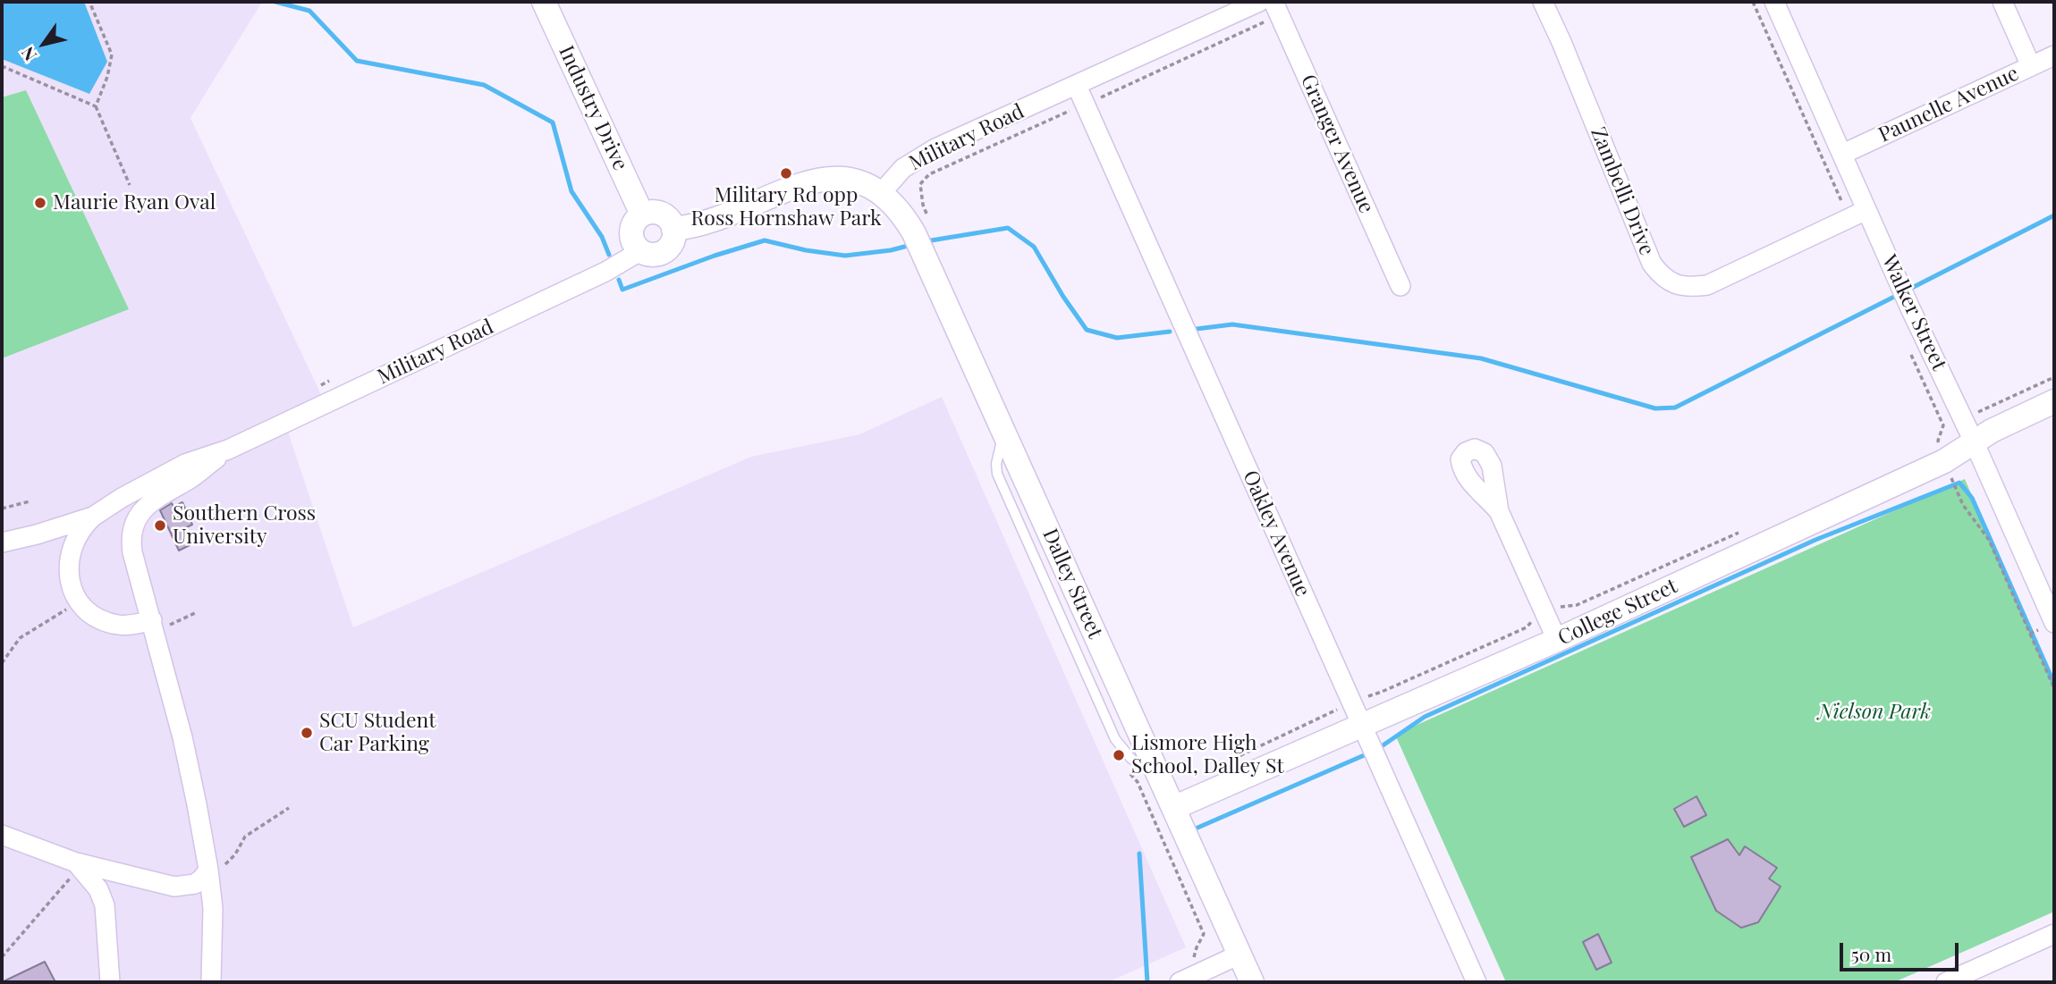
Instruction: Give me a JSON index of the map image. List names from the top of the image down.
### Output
{
  "streets": {
    "street": [
      "Paunelle Avenue",
      "Industry Drive",
      "Military Road",
      "Granger Avenue",
      "Zambelli Drive",
      "Walker Street",
      "Oakley Avenue",
      "Dalley Street",
      "College Street"
    ]
  },
  "crossings": [
    ["Paunelle Avenue", "Walker Street"],
    ["Industry Drive", "Military Road"],
    ["Military Road", "Oakley Avenue"],
    ["Military Road", "Dalley Street"],
    ["Zambelli Drive", "Walker Street"],
    ["Walker Street", "College Street"],
    ["Oakley Avenue", "College Street"],
    ["Dalley Street", "College Street"]
  ],
  "parks": ["Nielson Park"],
  "places": [
    "Military Rd opp Ross Hornshaw Park",
    "Maurie Ryan Oval",
    "Southern Cross University",
    "SCU Student Car Parking",
    "Lismore High School, Dalley St"
  ],
  "scale_bar": "50 m",
  "north": "bottom left"
}
